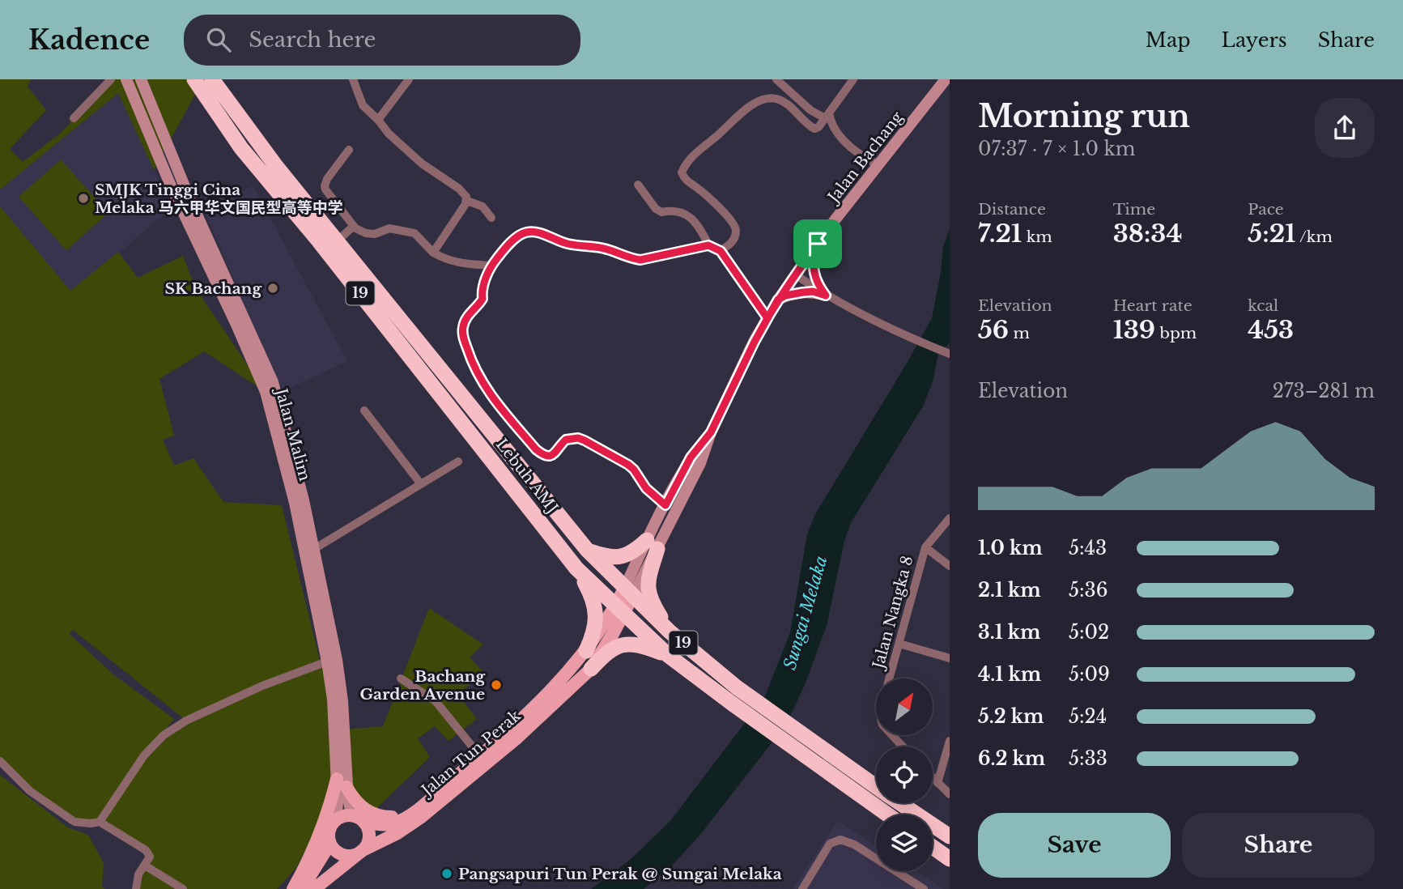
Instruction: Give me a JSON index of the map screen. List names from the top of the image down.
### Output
{
  "streets": {
    "highway": ["19", "Lebuh AMJ"],
    "main road": ["Jalan Bachang", "Jalan Malim", "Jalan Tun Perak"],
    "street": ["Jalan Nangka 8"]
  },
  "crossings": [
    ["Jalan Bachang", "Lebuh AMJ"],
    ["Jalan Malim", "Jalan Tun Perak"],
    ["Lebuh AMJ", "Jalan Tun Perak"]
  ],
  "water": ["Sungai Melaka"],
  "places": [
    "SMJK Tinggi Cina Melaka 马六甲华文国民型高等中学",
    "SK Bachang",
    "Bachang Garden Avenue",
    "Pangsapuri Tun Perak @ Sungai Melaka"
  ],
  "north": "top right",
  "page": {
    "header": "Kadence",
    "search": "Search here",
    "nav": ["Map", "Layers", "Share"],
    "heading": ["Morning run", "07:37 · 7 × 1.0 km"],
    "stats": [
      ["Distance", "7.21 km"],
      ["Time", "38:34"],
      ["Pace", "5:21 /km"],
      ["Elevation", "56 m"],
      ["Heart rate", "139 bpm"],
      ["kcal", "453"]
    ],
    "chart": ["Elevation", "273–281 m"],
    "list": [
      {
        "name": "1.0 km",
        "note": "5:43"
      },
      {
        "name": "2.1 km",
        "note": "5:36"
      },
      {
        "name": "3.1 km",
        "note": "5:02"
      },
      {
        "name": "4.1 km",
        "note": "5:09"
      },
      {
        "name": "5.2 km",
        "note": "5:24"
      },
      {
        "name": "6.2 km",
        "note": "5:33"
      }
    ],
    "buttons": ["Save", "Share"]
  }
}
